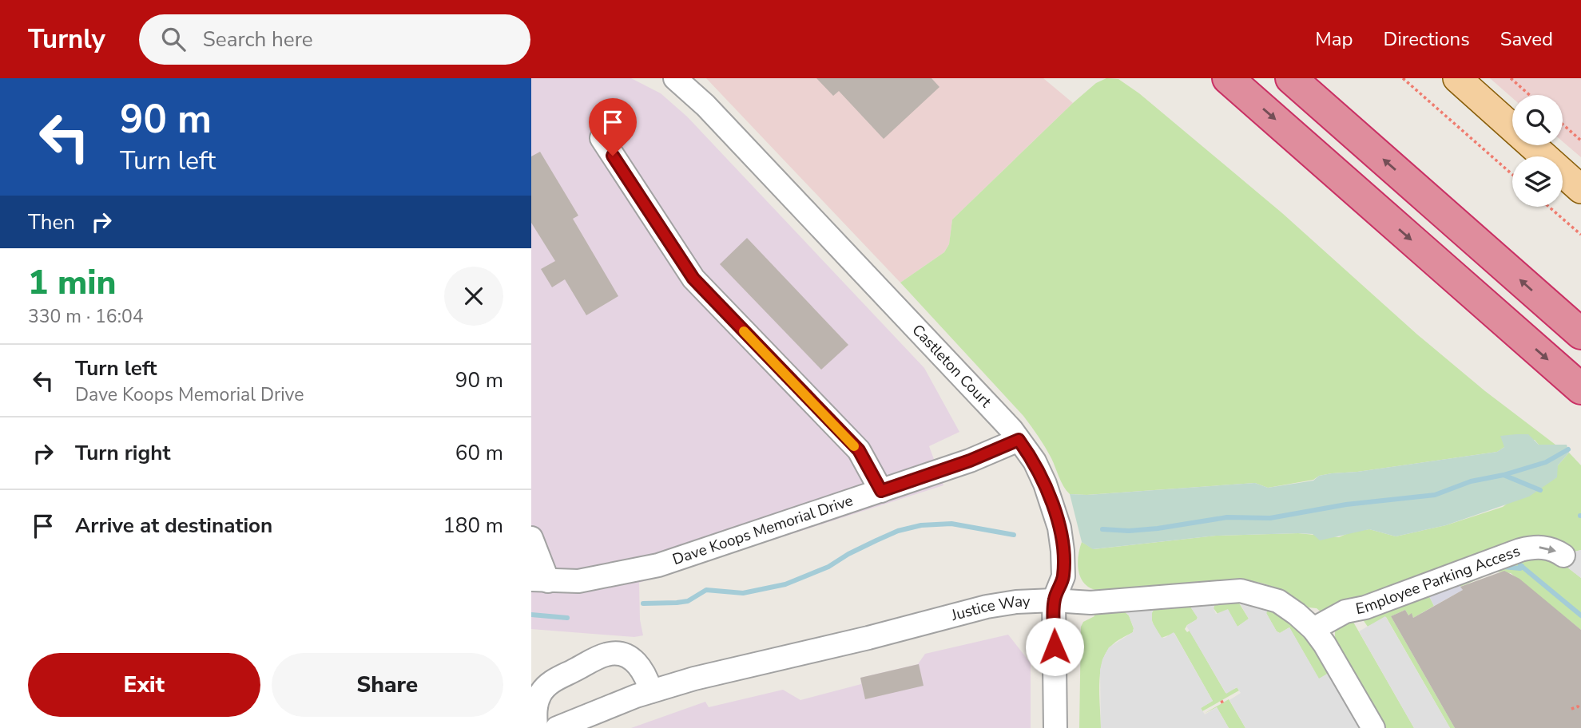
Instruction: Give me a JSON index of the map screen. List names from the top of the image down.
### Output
{
  "streets": {
    "street": [
      "Castleton Court",
      "Dave Koops Memorial Drive",
      "Employee Parking Access",
      "Justice Way"
    ]
  },
  "crossings": [
    ["Castleton Court", "Dave Koops Memorial Drive"],
    ["Castleton Court", "Justice Way"],
    ["Employee Parking Access", "Justice Way"]
  ],
  "one_way": ["Employee Parking Access"],
  "page": {
    "header": "Turnly",
    "search": "Search here",
    "nav": ["Map", "Directions", "Saved"],
    "turn": ["90 m", "Turn left"],
    "then": "Then",
    "heading": ["1 min", "330 m · 16:04"],
    "list": [
      {
        "name": "Turn left",
        "note": "Dave Koops Memorial Drive",
        "value": "90 m"
      },
      {
        "name": "Turn right",
        "value": "60 m"
      },
      {
        "name": "Arrive at destination",
        "value": "180 m"
      }
    ],
    "buttons": ["Exit", "Share"]
  }
}
